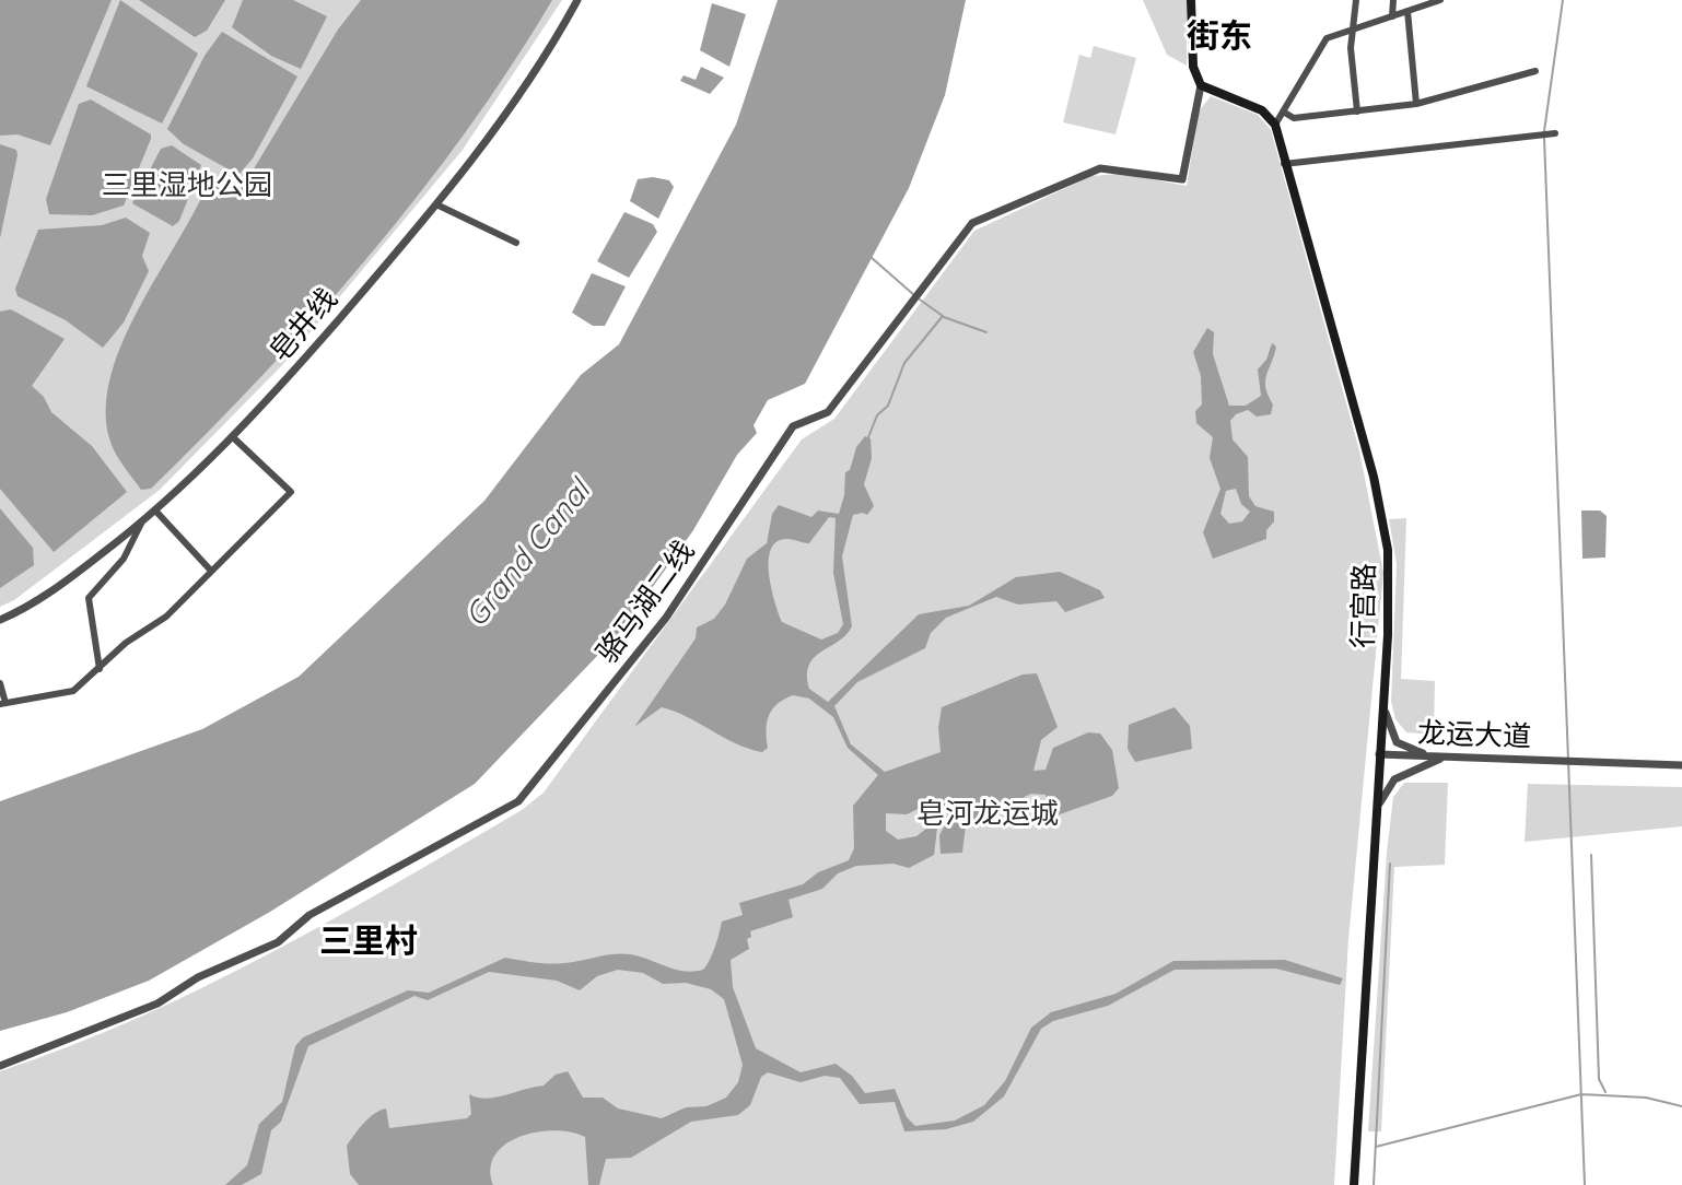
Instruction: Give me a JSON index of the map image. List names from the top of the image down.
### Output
{
  "streets": {
    "main road": ["行宫路"],
    "street": ["皂井线", "骆马湖二线", "龙运大道"]
  },
  "crossings": [
    ["行宫路", "龙运大道"]
  ],
  "districts": ["街东", "三里村"],
  "water": ["Grand Canal"],
  "parks": ["三里湿地公园", "皂河龙运城"]
}
